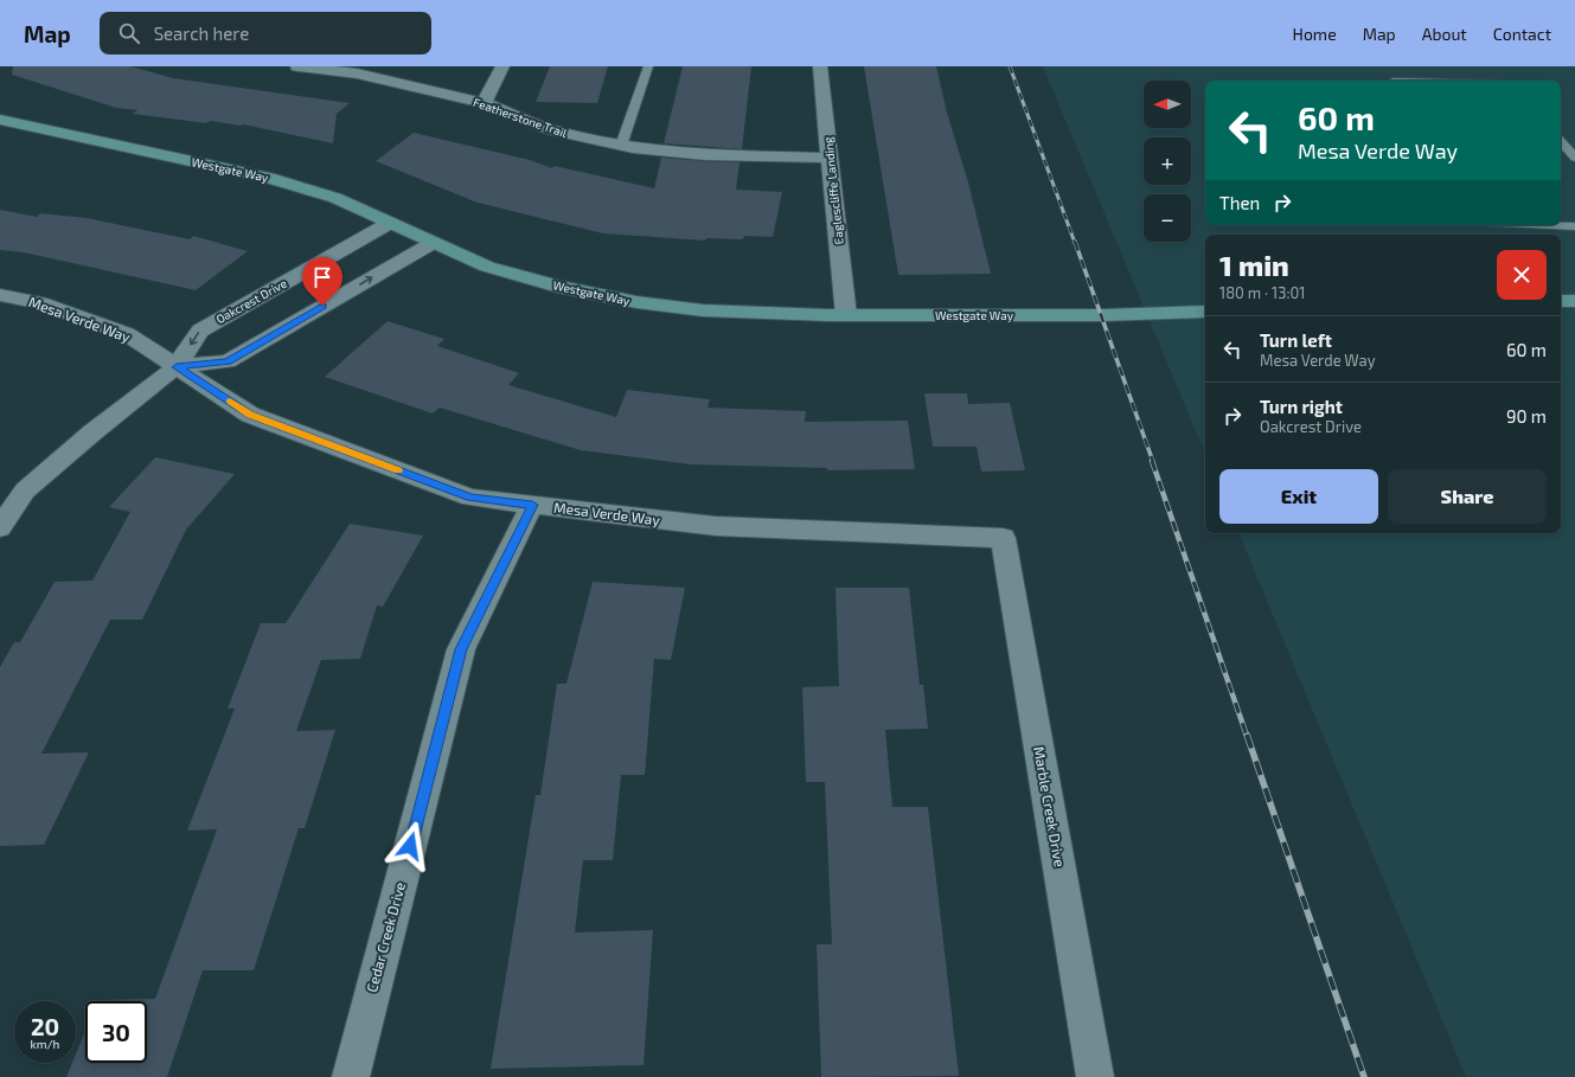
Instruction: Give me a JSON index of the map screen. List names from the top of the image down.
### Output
{
  "streets": {
    "street": [
      "Featherstone Trail",
      "Westgate Way",
      "Eaglescliffe Landing",
      "Oakcrest Drive",
      "Mesa Verde Way",
      "Marble Creek Drive",
      "Cedar Creek Drive"
    ]
  },
  "crossings": [
    ["Featherstone Trail", "Eaglescliffe Landing"],
    ["Westgate Way", "Eaglescliffe Landing"],
    ["Westgate Way", "Oakcrest Drive"],
    ["Oakcrest Drive", "Mesa Verde Way"],
    ["Mesa Verde Way", "Marble Creek Drive"],
    ["Mesa Verde Way", "Cedar Creek Drive"]
  ],
  "north": "left",
  "page": {
    "header": "Map",
    "search": "Search here",
    "nav": [
      "Home",
      "Map",
      "About",
      "Contact"
    ],
    "map_buttons": ["+", "−"],
    "turn": ["60 m", "Mesa Verde Way"],
    "then": "Then",
    "heading": ["1 min", "180 m · 13:01"],
    "list": [
      {
        "name": "Turn left",
        "note": "Mesa Verde Way",
        "value": "60 m"
      },
      {
        "name": "Turn right",
        "note": "Oakcrest Drive",
        "value": "90 m"
      }
    ],
    "buttons": ["Exit", "Share"],
    "speed": "20 km/h",
    "limit": "30"
  }
}
